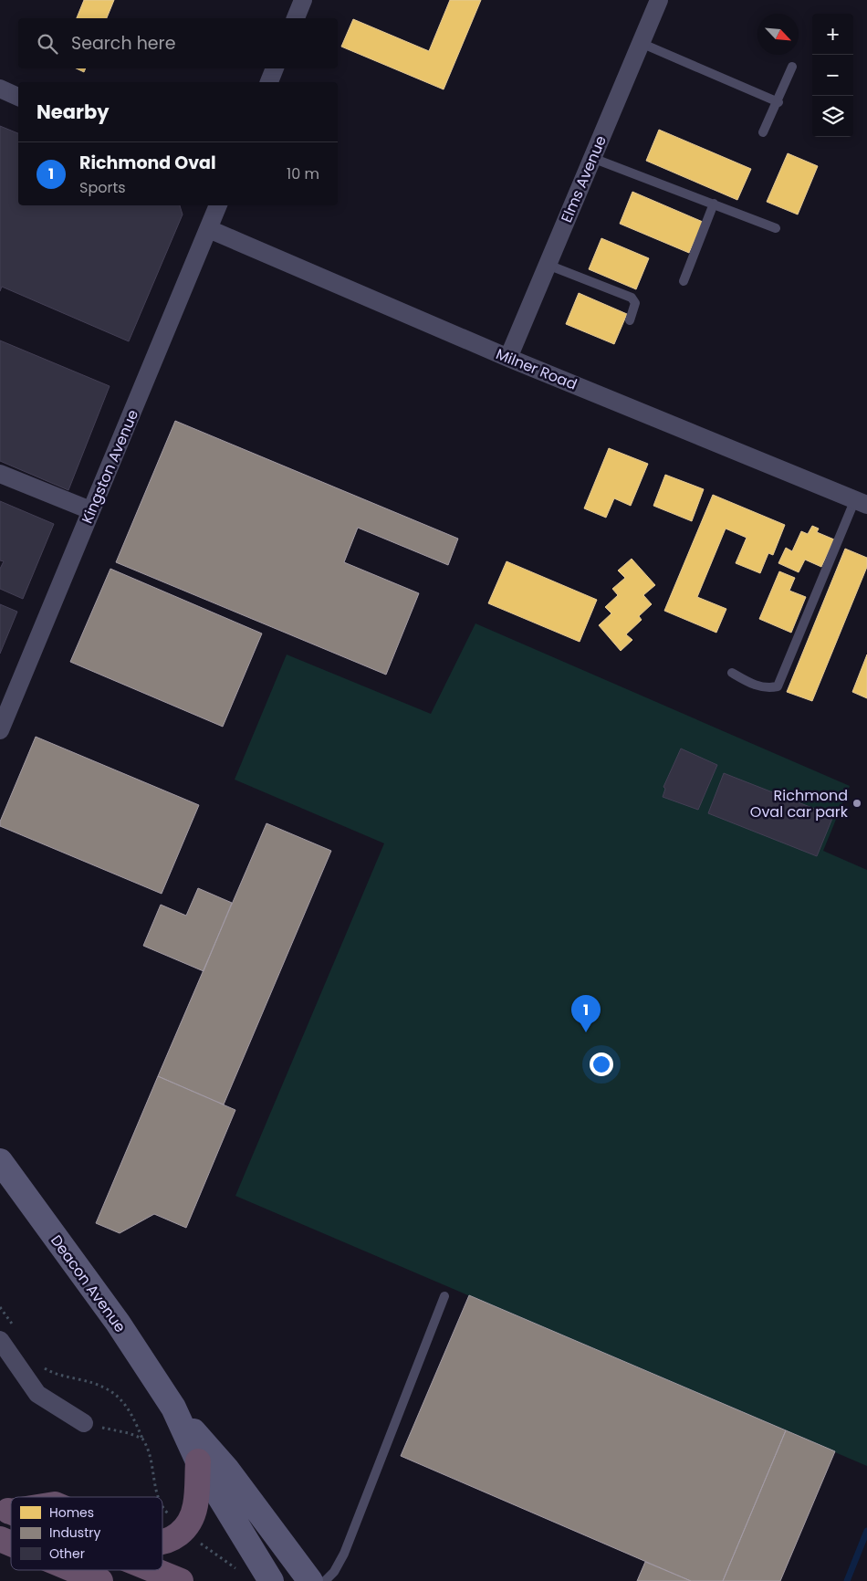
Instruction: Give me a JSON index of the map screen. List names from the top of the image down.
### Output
{
  "streets": {
    "street": [
      "Elms Avenue",
      "Milner Road",
      "Kingston Avenue",
      "Deacon Avenue"
    ]
  },
  "crossings": [
    ["Elms Avenue", "Milner Road"],
    ["Milner Road", "Kingston Avenue"]
  ],
  "places": ["Richmond Oval car park"],
  "legend": ["Homes", "Industry", "Other"],
  "north": "bottom right",
  "page": {
    "map_buttons": ["+", "−"],
    "search": "Search here",
    "heading": "Nearby",
    "list": [
      {
        "mark": "1",
        "name": "Richmond Oval",
        "note": "Sports",
        "value": "10 m"
      }
    ],
    "pins": "1"
  }
}
